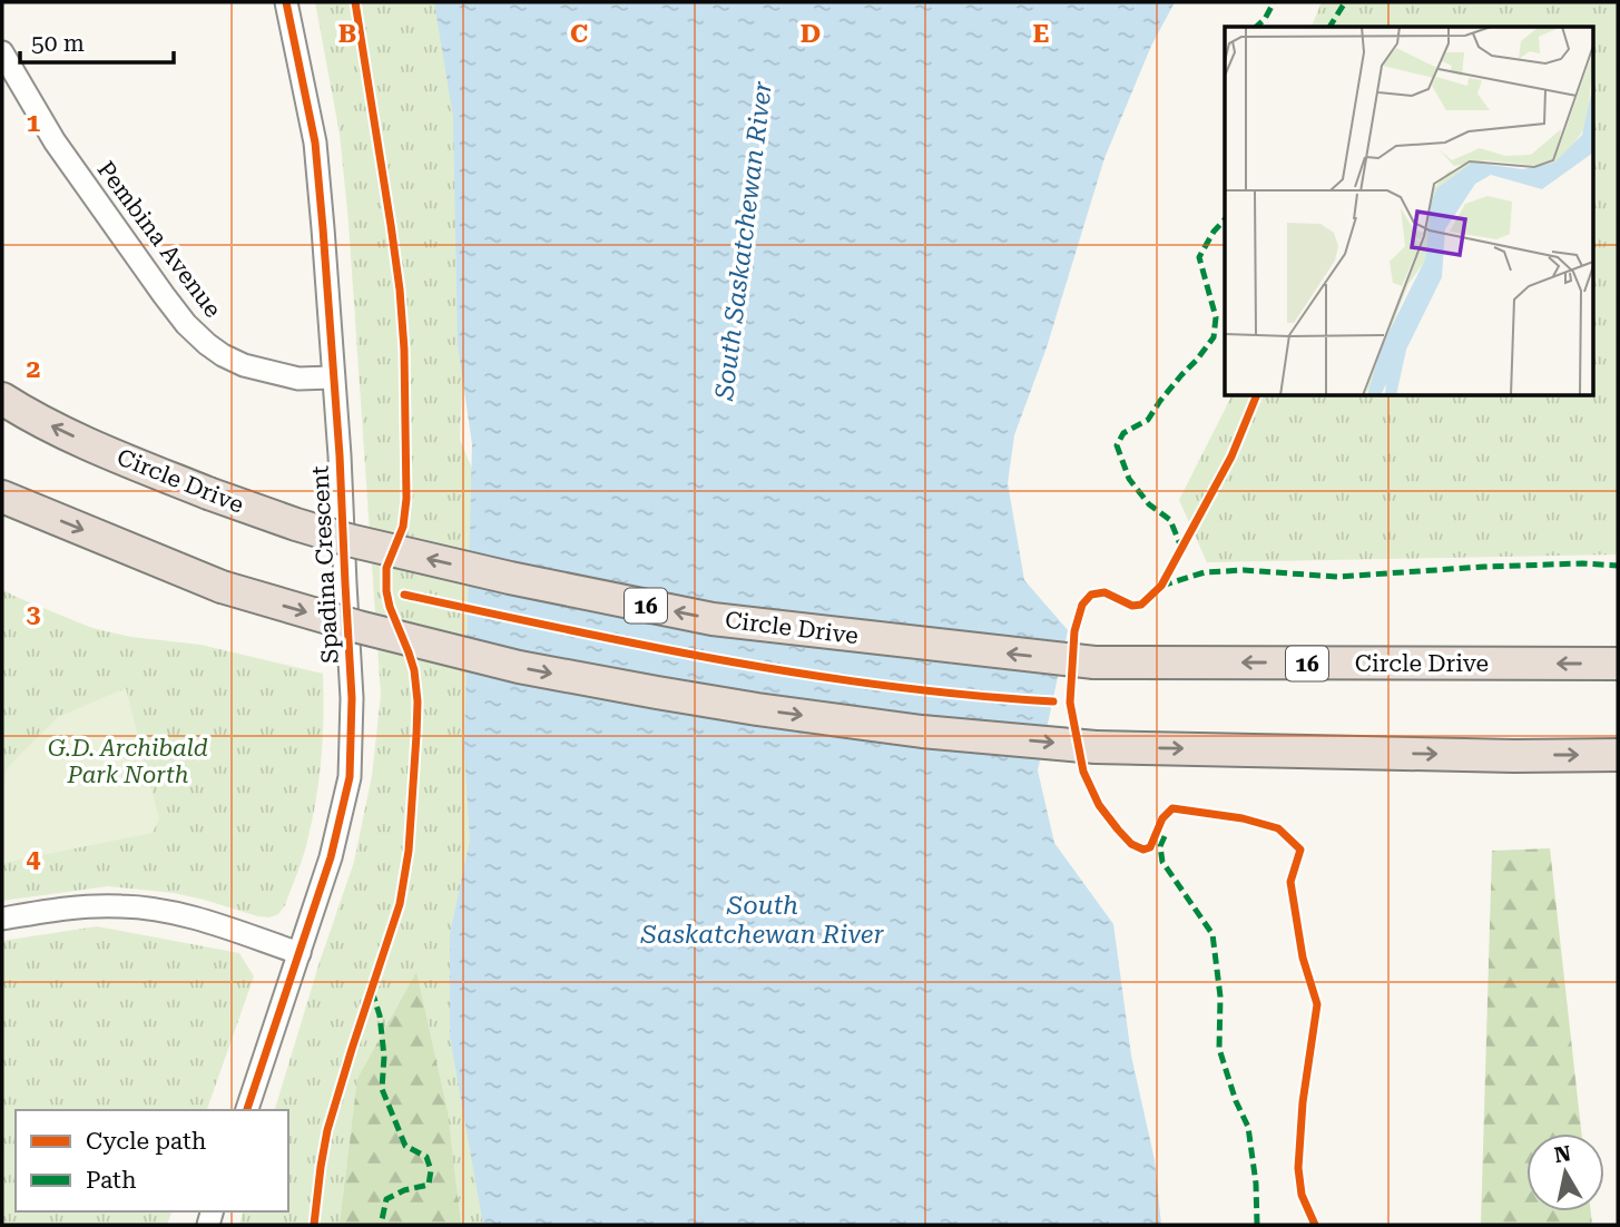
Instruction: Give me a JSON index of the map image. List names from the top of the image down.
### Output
{
  "streets": {
    "highway": ["Circle Drive", "16"],
    "street": ["Pembina Avenue", "Spadina Crescent"]
  },
  "crossings": [
    ["Pembina Avenue", "Spadina Crescent"]
  ],
  "water": ["South Saskatchewan River"],
  "parks": ["G.D. Archibald Park North"],
  "legend": ["Cycle path", "Path"],
  "scale_bar": "50 m",
  "north": "top",
  "grid": {
    "columns": [
      "B",
      "C",
      "D",
      "E"
    ],
    "rows": [
      "1",
      "2",
      "3",
      "4"
    ]
  }
}
